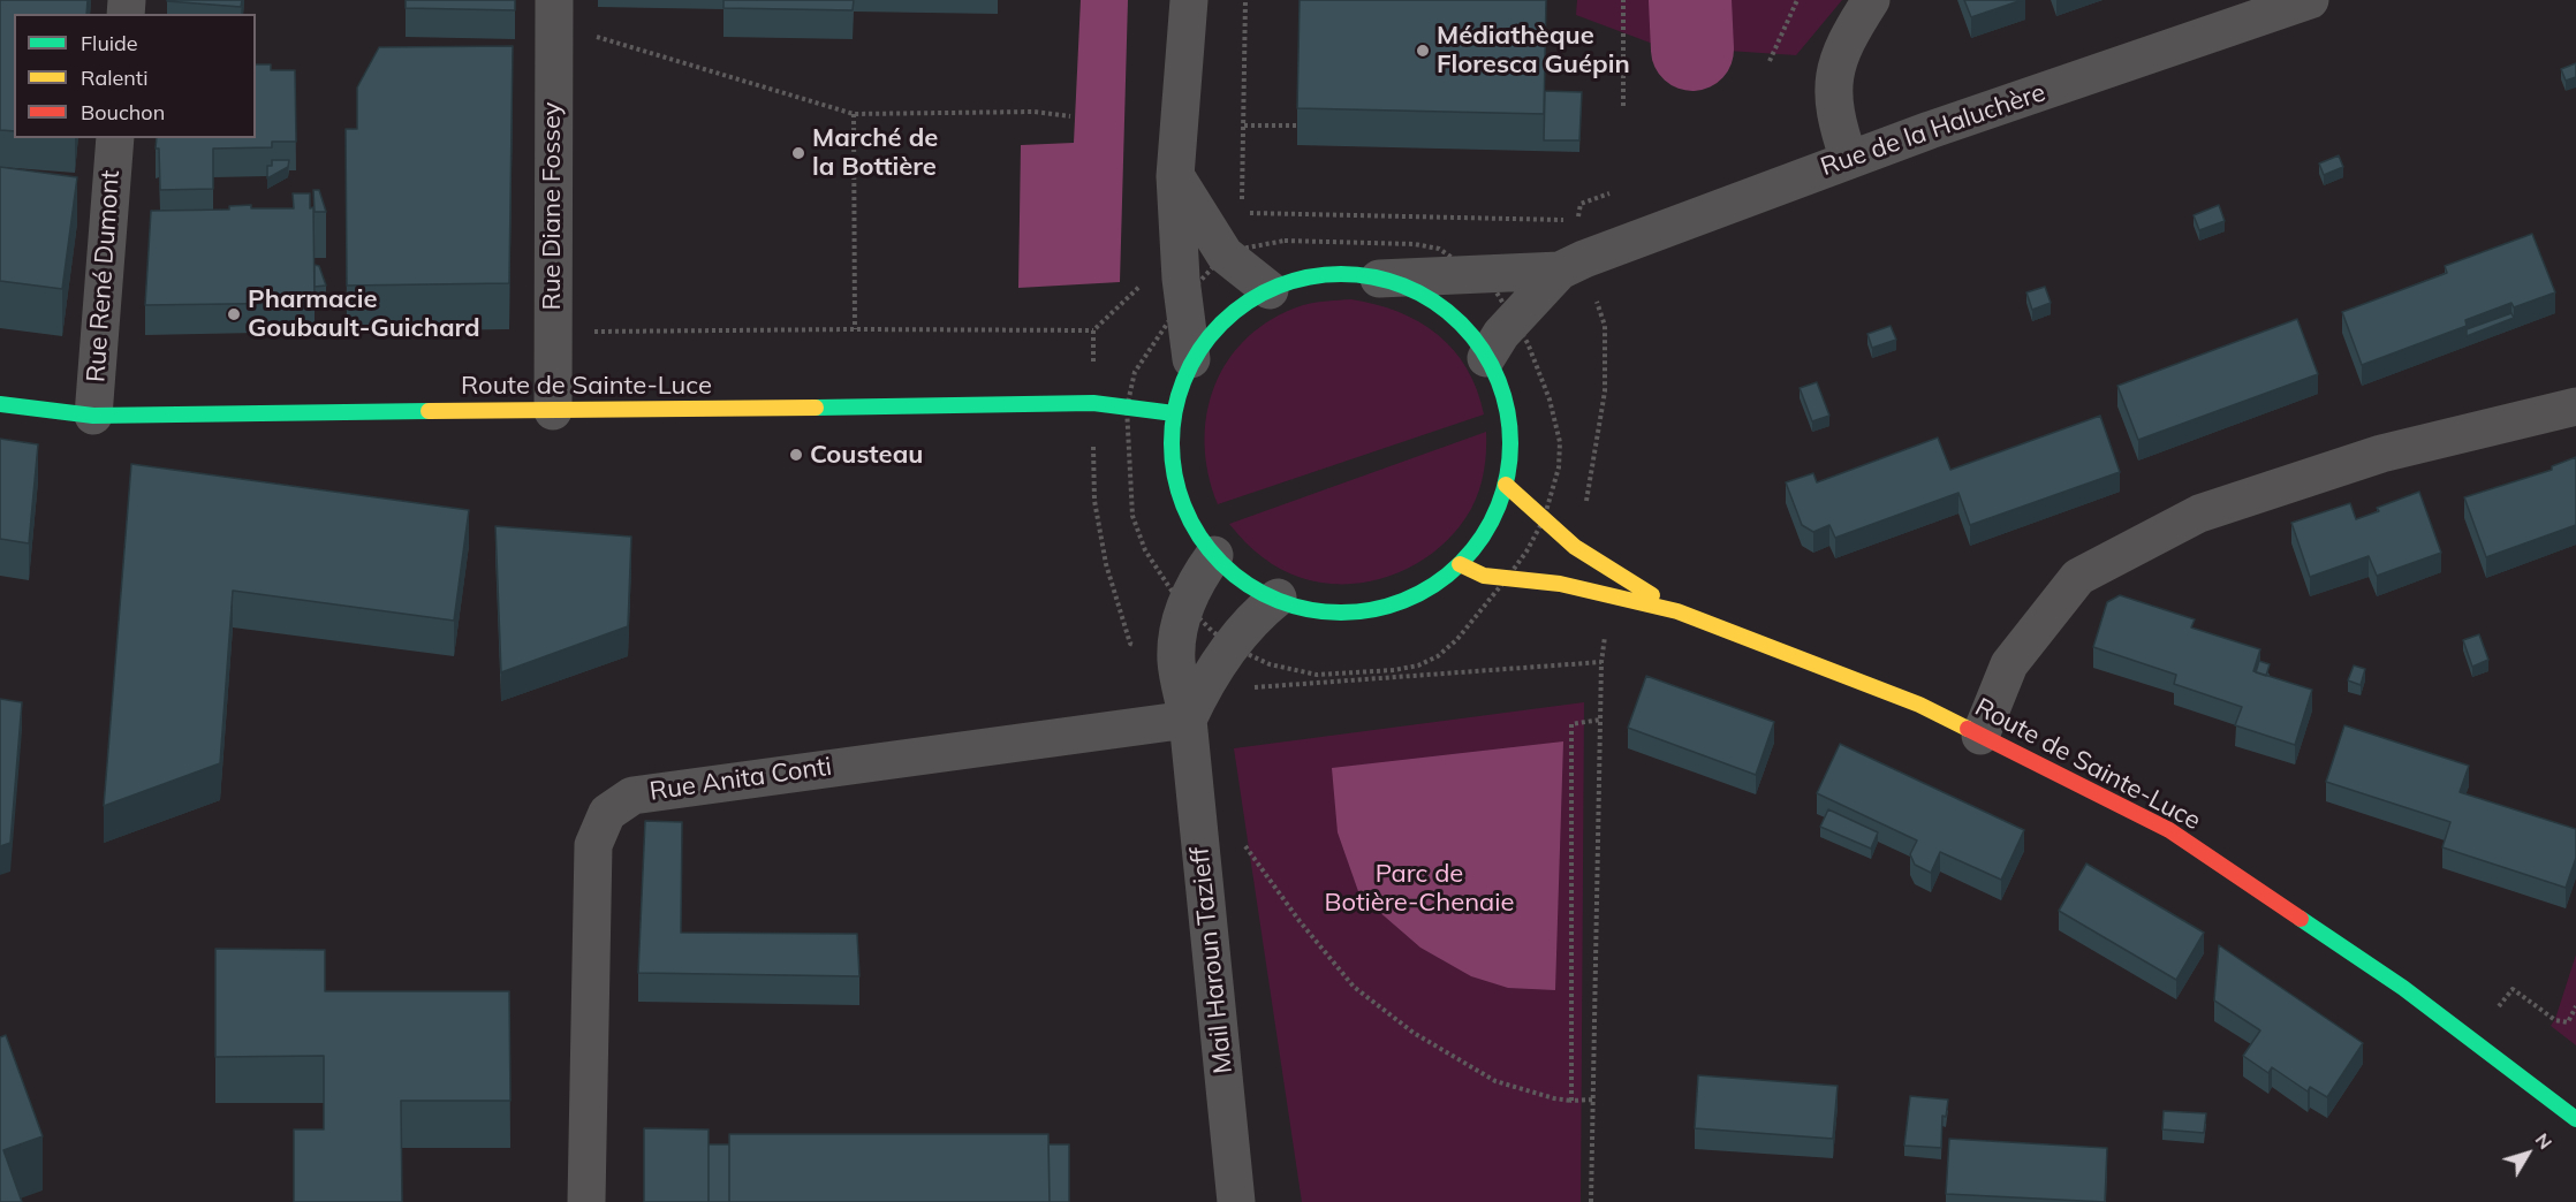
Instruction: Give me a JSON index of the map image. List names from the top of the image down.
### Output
{
  "streets": {
    "street": [
      "Rue de la Haluchère",
      "Rue Diane Fossey",
      "Rue René Dumont",
      "Route de Sainte-Luce",
      "Rue Anita Conti",
      "Mail Haroun Tazieff"
    ]
  },
  "crossings": [
    ["Rue Diane Fossey", "Route de Sainte-Luce"],
    ["Rue René Dumont", "Route de Sainte-Luce"],
    ["Rue Anita Conti", "Mail Haroun Tazieff"]
  ],
  "parks": ["Parc de Botière-Chenaie"],
  "places": [
    "Médiathèque Floresca Guépin",
    "Marché de la Bottière",
    "Pharmacie Goubault-Guichard",
    "Cousteau"
  ],
  "legend": ["Fluide", "Ralenti", "Bouchon"],
  "north": "top right"
}
